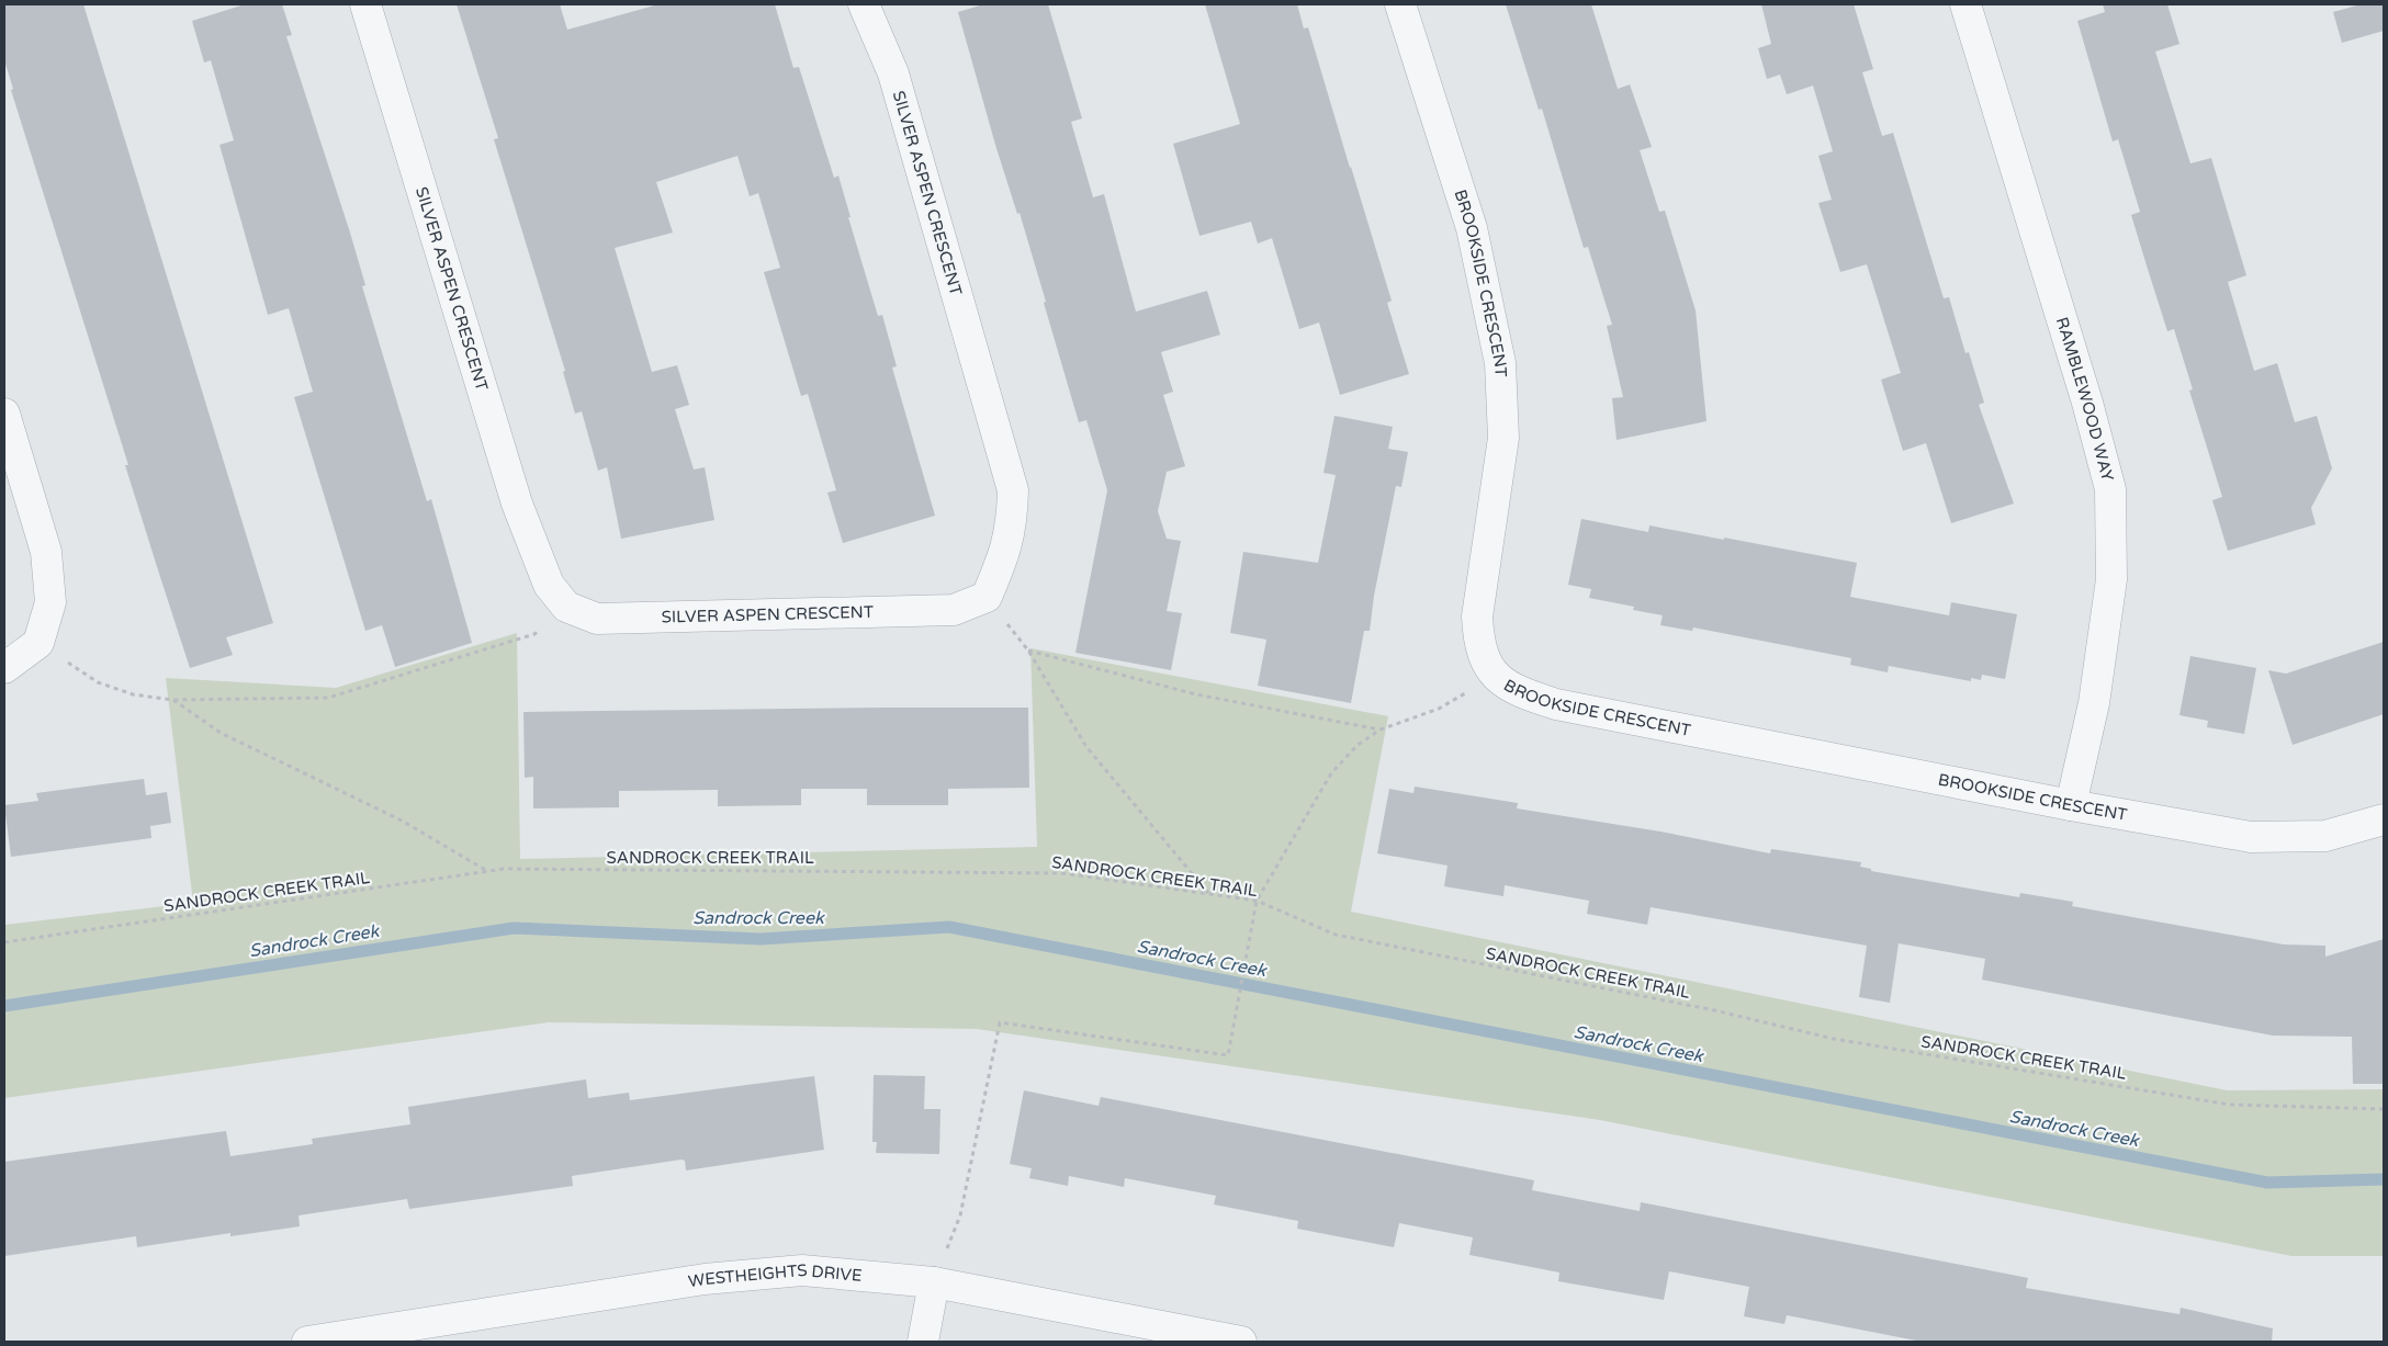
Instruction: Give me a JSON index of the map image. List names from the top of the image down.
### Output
{
  "streets": {
    "street": [
      "SILVER ASPEN CRESCENT",
      "BROOKSIDE CRESCENT",
      "RAMBLEWOOD WAY",
      "WESTHEIGHTS DRIVE"
    ],
    "path": ["SANDROCK CREEK TRAIL"]
  },
  "crossings": [
    ["BROOKSIDE CRESCENT", "RAMBLEWOOD WAY"]
  ],
  "water": ["Sandrock Creek"]
}
